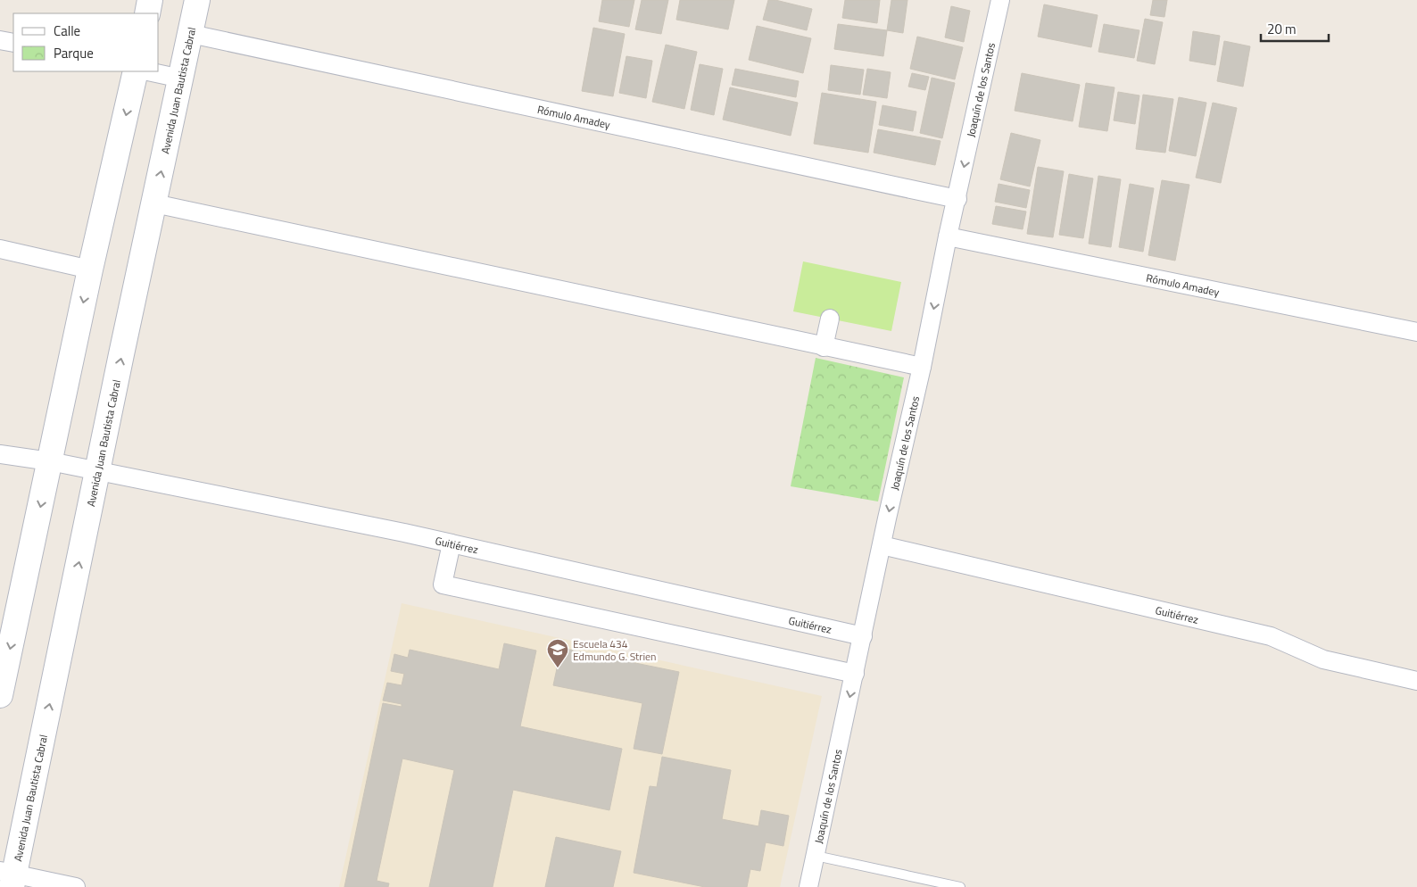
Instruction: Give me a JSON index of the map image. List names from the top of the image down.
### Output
{
  "streets": {
    "main road": ["Avenida Juan Bautista Cabral"],
    "street": ["Joaquín de los Santos", "Rómulo Amadey", "Guitiérrez"]
  },
  "crossings": [
    ["Avenida Juan Bautista Cabral", "Rómulo Amadey"],
    ["Avenida Juan Bautista Cabral", "Guitiérrez"],
    ["Joaquín de los Santos", "Rómulo Amadey"],
    ["Joaquín de los Santos", "Guitiérrez"]
  ],
  "one_way": ["Joaquín de los Santos"],
  "places": {
    "school or university": ["Escuela 434 Edmundo G. Strien"]
  },
  "legend": ["Calle", "Parque"],
  "scale_bar": "20 m"
}
